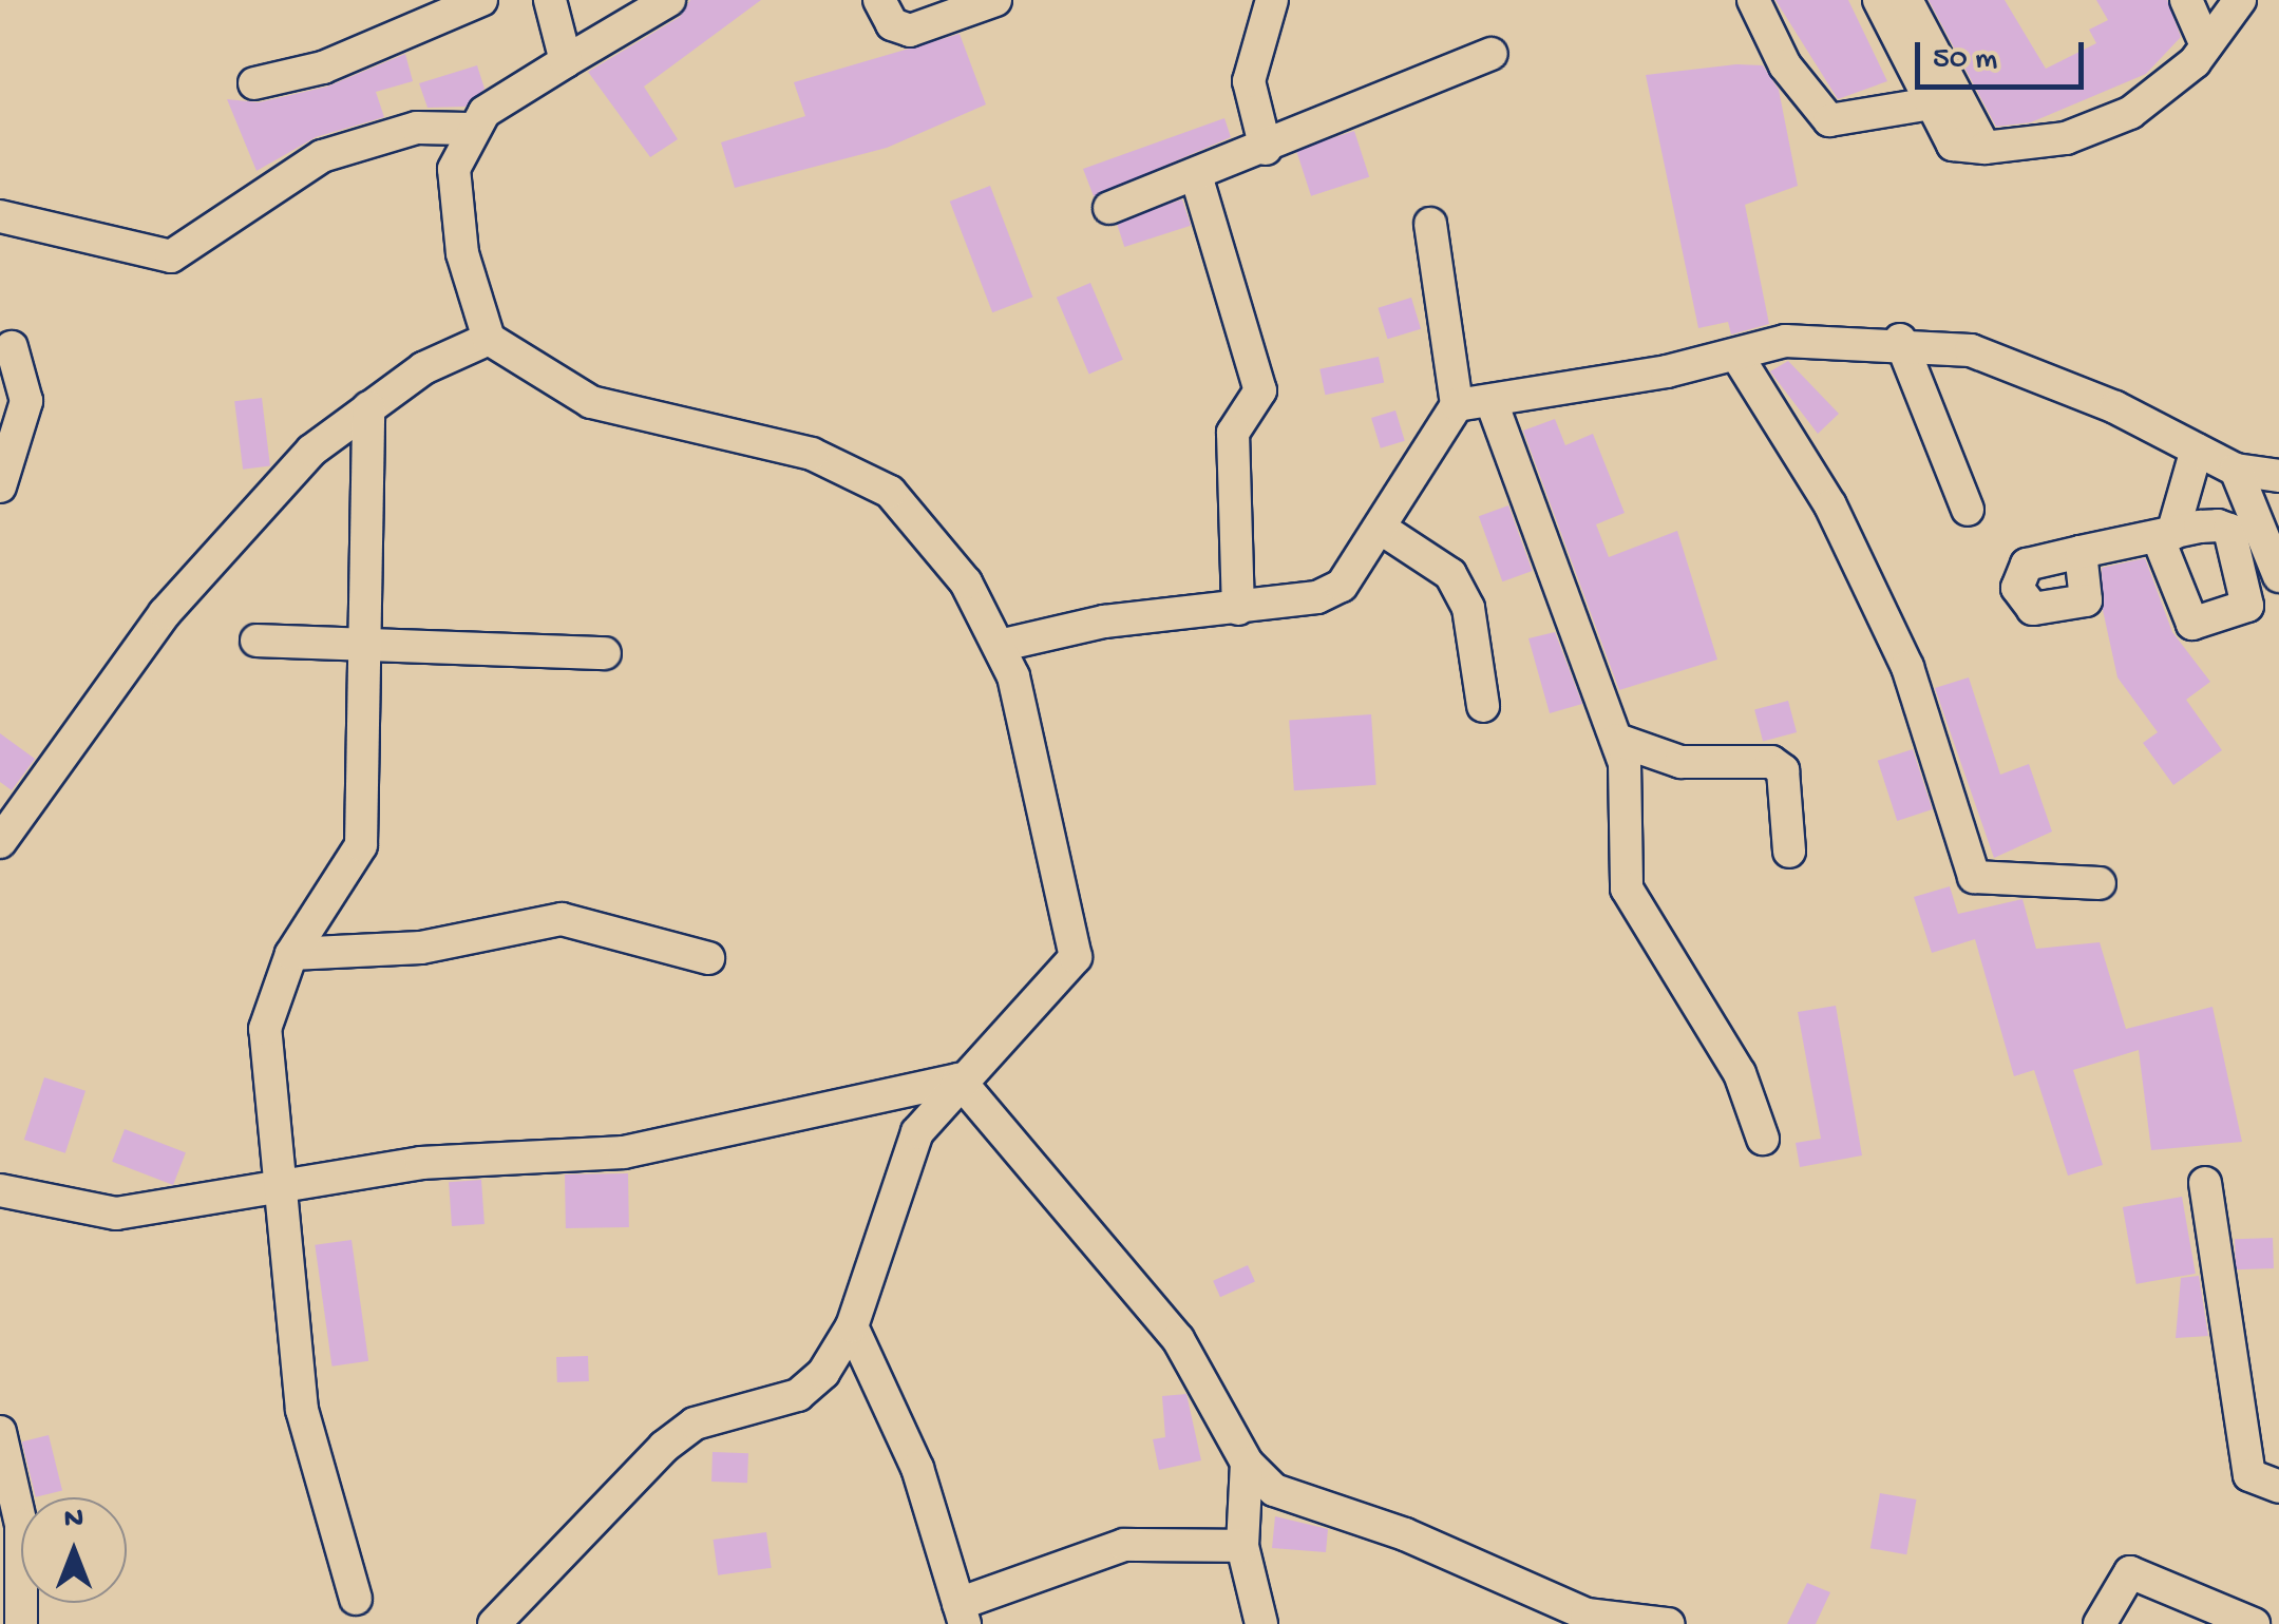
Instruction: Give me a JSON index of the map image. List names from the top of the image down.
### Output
{
  "scale_bar": "50 m",
  "north": "top"
}
